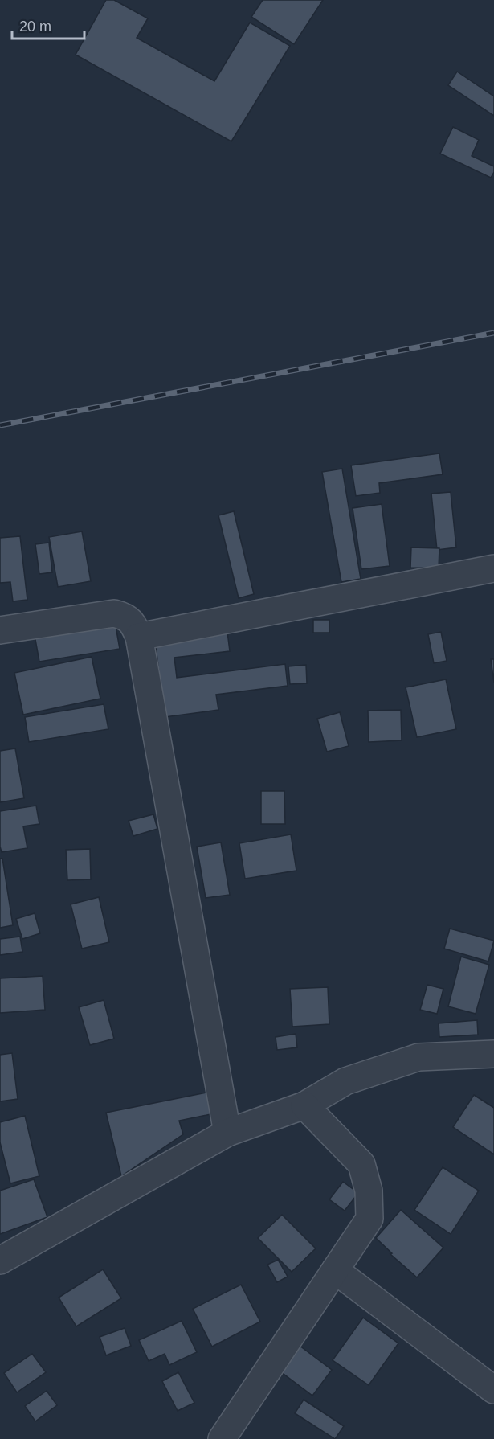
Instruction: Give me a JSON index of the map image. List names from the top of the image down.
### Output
{
  "scale_bar": "20 m"
}
